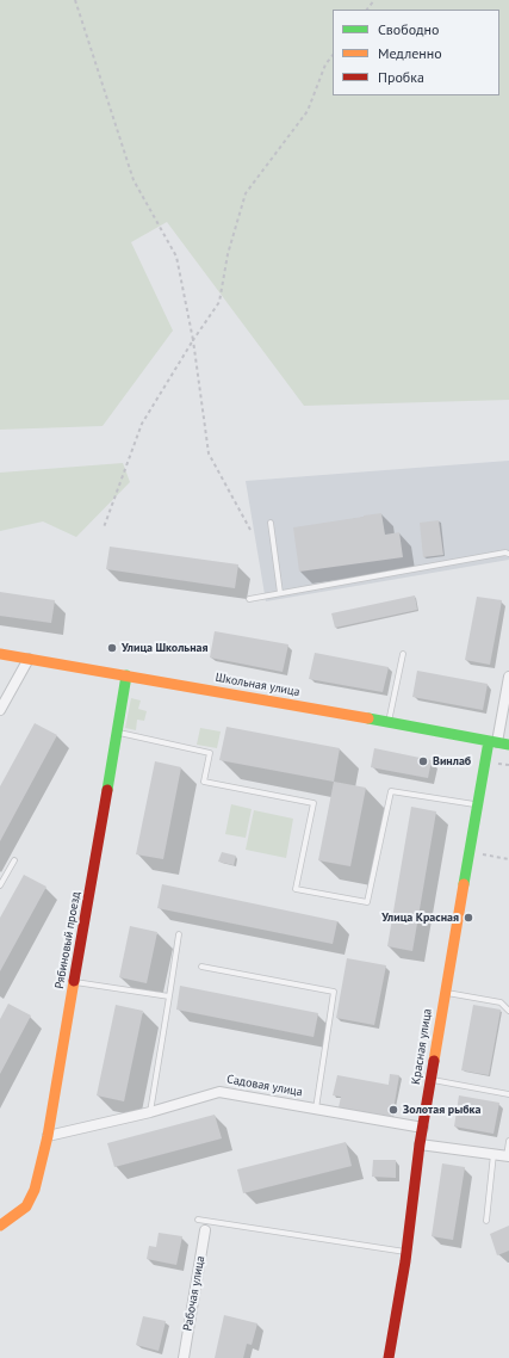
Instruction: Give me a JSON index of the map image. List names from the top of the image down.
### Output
{
  "streets": {
    "street": [
      "Школьная улица",
      "Рябиновый проезд",
      "Красная улица",
      "Садовая улица",
      "Рабочая улица"
    ]
  },
  "crossings": [
    ["Школьная улица", "Рябиновый проезд"],
    ["Школьная улица", "Красная улица"],
    ["Рябиновый проезд", "Садовая улица"],
    ["Красная улица", "Садовая улица"]
  ],
  "places": [
    "Улица Школьная",
    "Винлаб",
    "Улица Красная",
    "Золотая рыбка"
  ],
  "legend": ["Свободно", "Медленно", "Пробка"]
}
